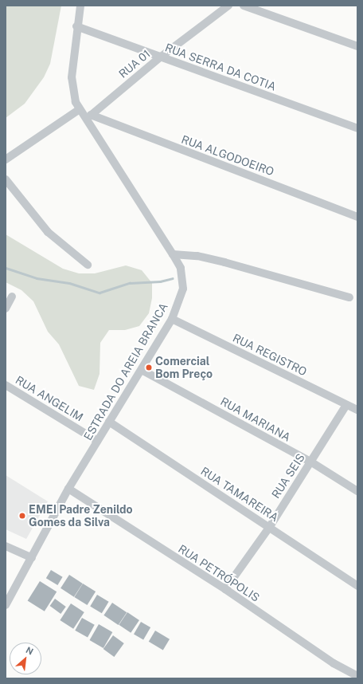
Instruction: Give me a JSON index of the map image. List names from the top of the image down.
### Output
{
  "streets": {
    "street": [
      "RUA 01",
      "RUA SERRA DA COTIA",
      "RUA ALGODOEIRO",
      "RUA REGISTRO",
      "ESTRADA DO AREIA BRANCA",
      "RUA ANGELIM",
      "RUA MARIANA",
      "RUA SEIS",
      "RUA TAMAREIRA",
      "RUA PETRÓPOLIS"
    ]
  },
  "crossings": [
    ["RUA 01", "RUA SERRA DA COTIA"],
    ["RUA 01", "RUA ALGODOEIRO"],
    ["RUA 01", "ESTRADA DO AREIA BRANCA"],
    ["RUA SERRA DA COTIA", "ESTRADA DO AREIA BRANCA"],
    ["RUA ALGODOEIRO", "ESTRADA DO AREIA BRANCA"],
    ["RUA REGISTRO", "ESTRADA DO AREIA BRANCA"],
    ["RUA REGISTRO", "RUA SEIS"],
    ["ESTRADA DO AREIA BRANCA", "RUA ANGELIM"],
    ["ESTRADA DO AREIA BRANCA", "RUA MARIANA"],
    ["ESTRADA DO AREIA BRANCA", "RUA TAMAREIRA"],
    ["ESTRADA DO AREIA BRANCA", "RUA PETRÓPOLIS"],
    ["RUA MARIANA", "RUA SEIS"],
    ["RUA SEIS", "RUA TAMAREIRA"],
    ["RUA SEIS", "RUA PETRÓPOLIS"]
  ],
  "places": ["Comercial Bom Preço", "EMEI Padre Zenildo Gomes da Silva"],
  "north": "top right"
}
